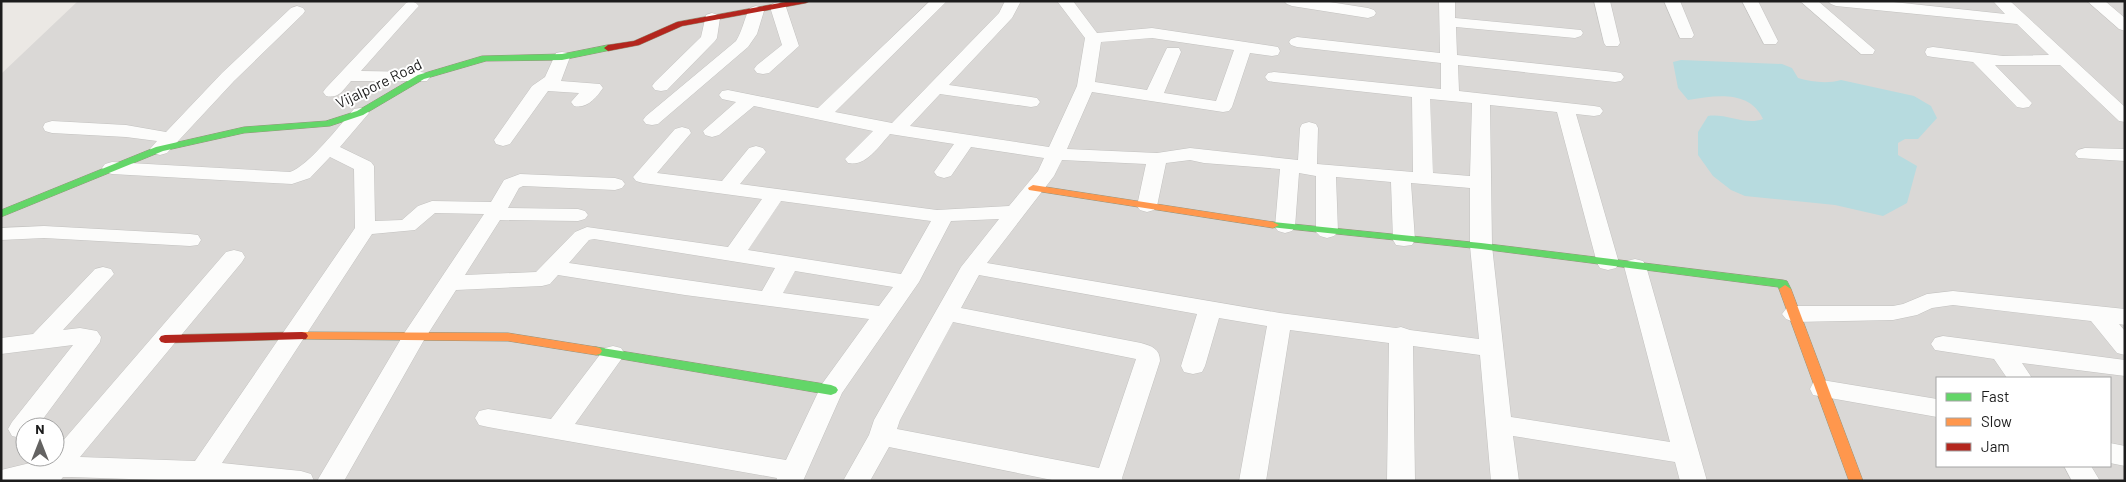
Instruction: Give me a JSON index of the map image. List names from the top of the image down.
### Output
{
  "streets": {
    "street": ["Vijalpore Road"]
  },
  "legend": ["Fast", "Slow", "Jam"],
  "north": "top"
}
